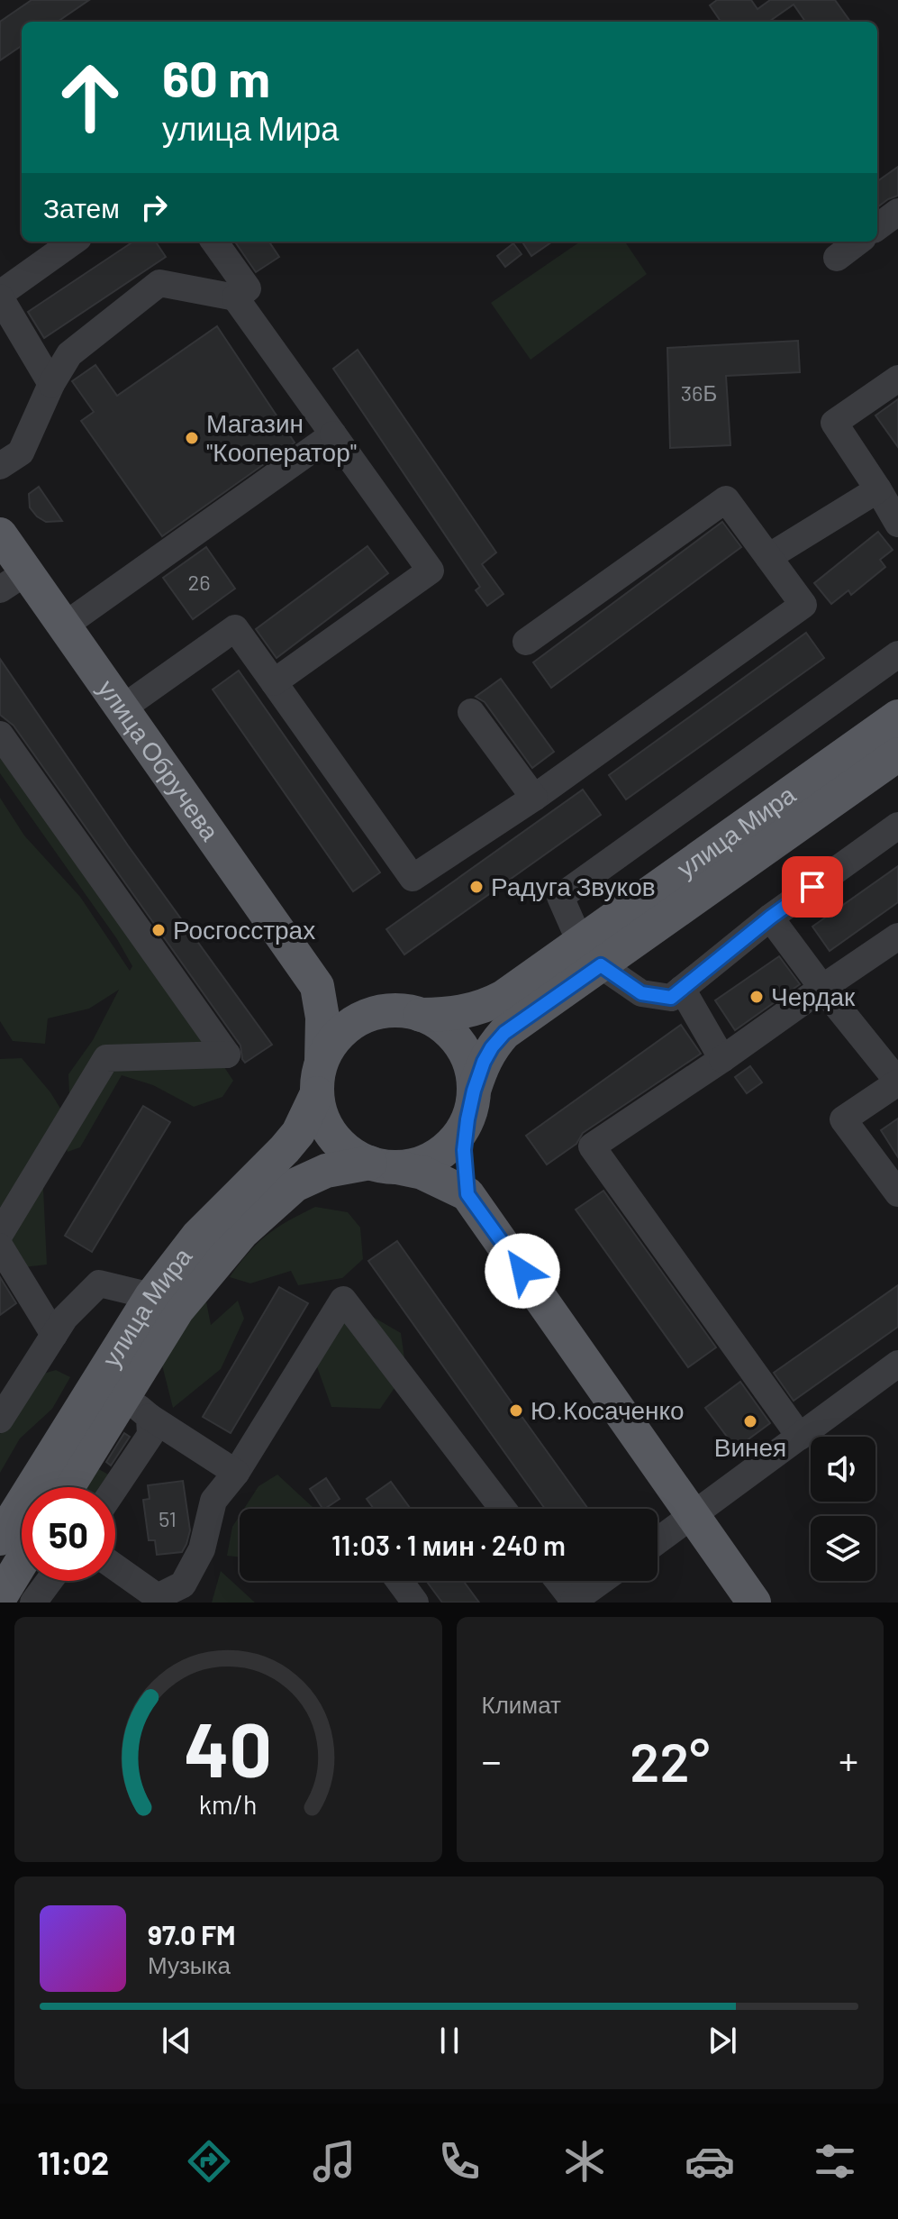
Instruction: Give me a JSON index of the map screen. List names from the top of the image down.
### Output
{
  "streets": {
    "main road": ["улица Обручева", "улица Мира"]
  },
  "crossings": [
    ["улица Обручева", "улица Мира"]
  ],
  "places": [
    "Магазин \"Кооператор\"",
    "Радуга Звуков",
    "Росгосстрах",
    "Чердак",
    "Ю.Косаченко",
    "Винея"
  ],
  "house_numbers": ["36Б", "26", "51"],
  "page": {
    "turn": ["60 m", "улица Мира"],
    "then": "Затем",
    "limit": "50",
    "trip": "11:03 · 1 мин · 240 m",
    "tile": "Климат",
    "heat": ["−", "22°", "+"],
    "song": ["97.0 FM", "Музыка"],
    "tabs": "11:02",
    "gauge": ["40", "km/h"]
  }
}
